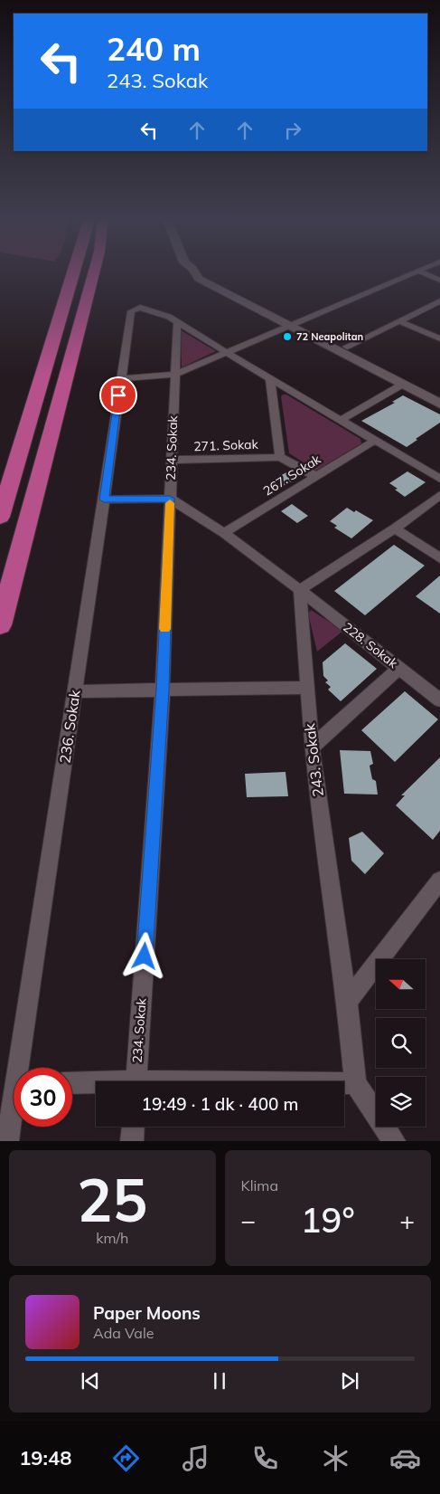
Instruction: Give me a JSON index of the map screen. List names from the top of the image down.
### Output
{
  "streets": {
    "street": [
      "271. Sokak",
      "234. Sokak",
      "267. Sokak",
      "228. Sokak",
      "236. Sokak",
      "243. Sokak"
    ]
  },
  "crossings": [
    ["271. Sokak", "234. Sokak"],
    ["234. Sokak", "236. Sokak"],
    ["228. Sokak", "243. Sokak"]
  ],
  "places": ["72 Neapolitan"],
  "north": "left",
  "page": {
    "turn": ["240 m", "243. Sokak"],
    "limit": "30",
    "trip": "19:49 · 1 dk · 400 m",
    "tile": [
      ["25", "km/h"],
      "Klima"
    ],
    "heat": ["−", "19°", "+"],
    "song": ["Paper Moons", "Ada Vale"],
    "tabs": "19:48"
  }
}
